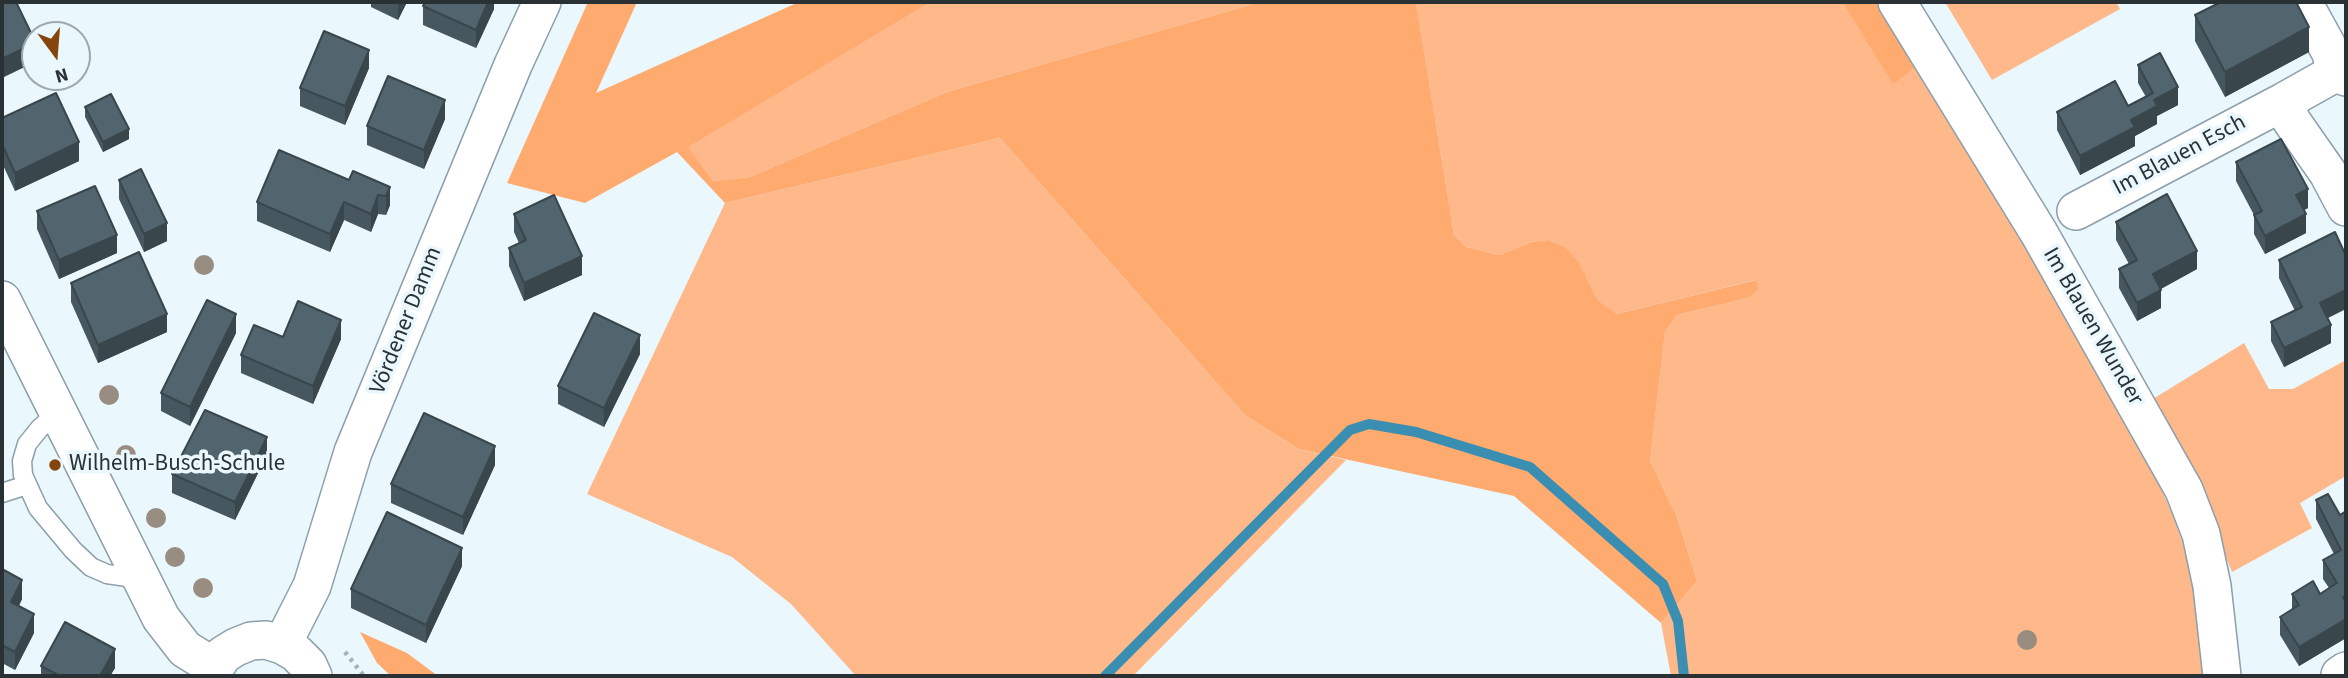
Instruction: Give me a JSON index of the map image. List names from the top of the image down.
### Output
{
  "streets": {
    "street": ["Im Blauen Esch", "Vördener Damm", "Im Blauen Wunder"]
  },
  "places": ["Wilhelm-Busch-Schule"],
  "north": "bottom"
}
